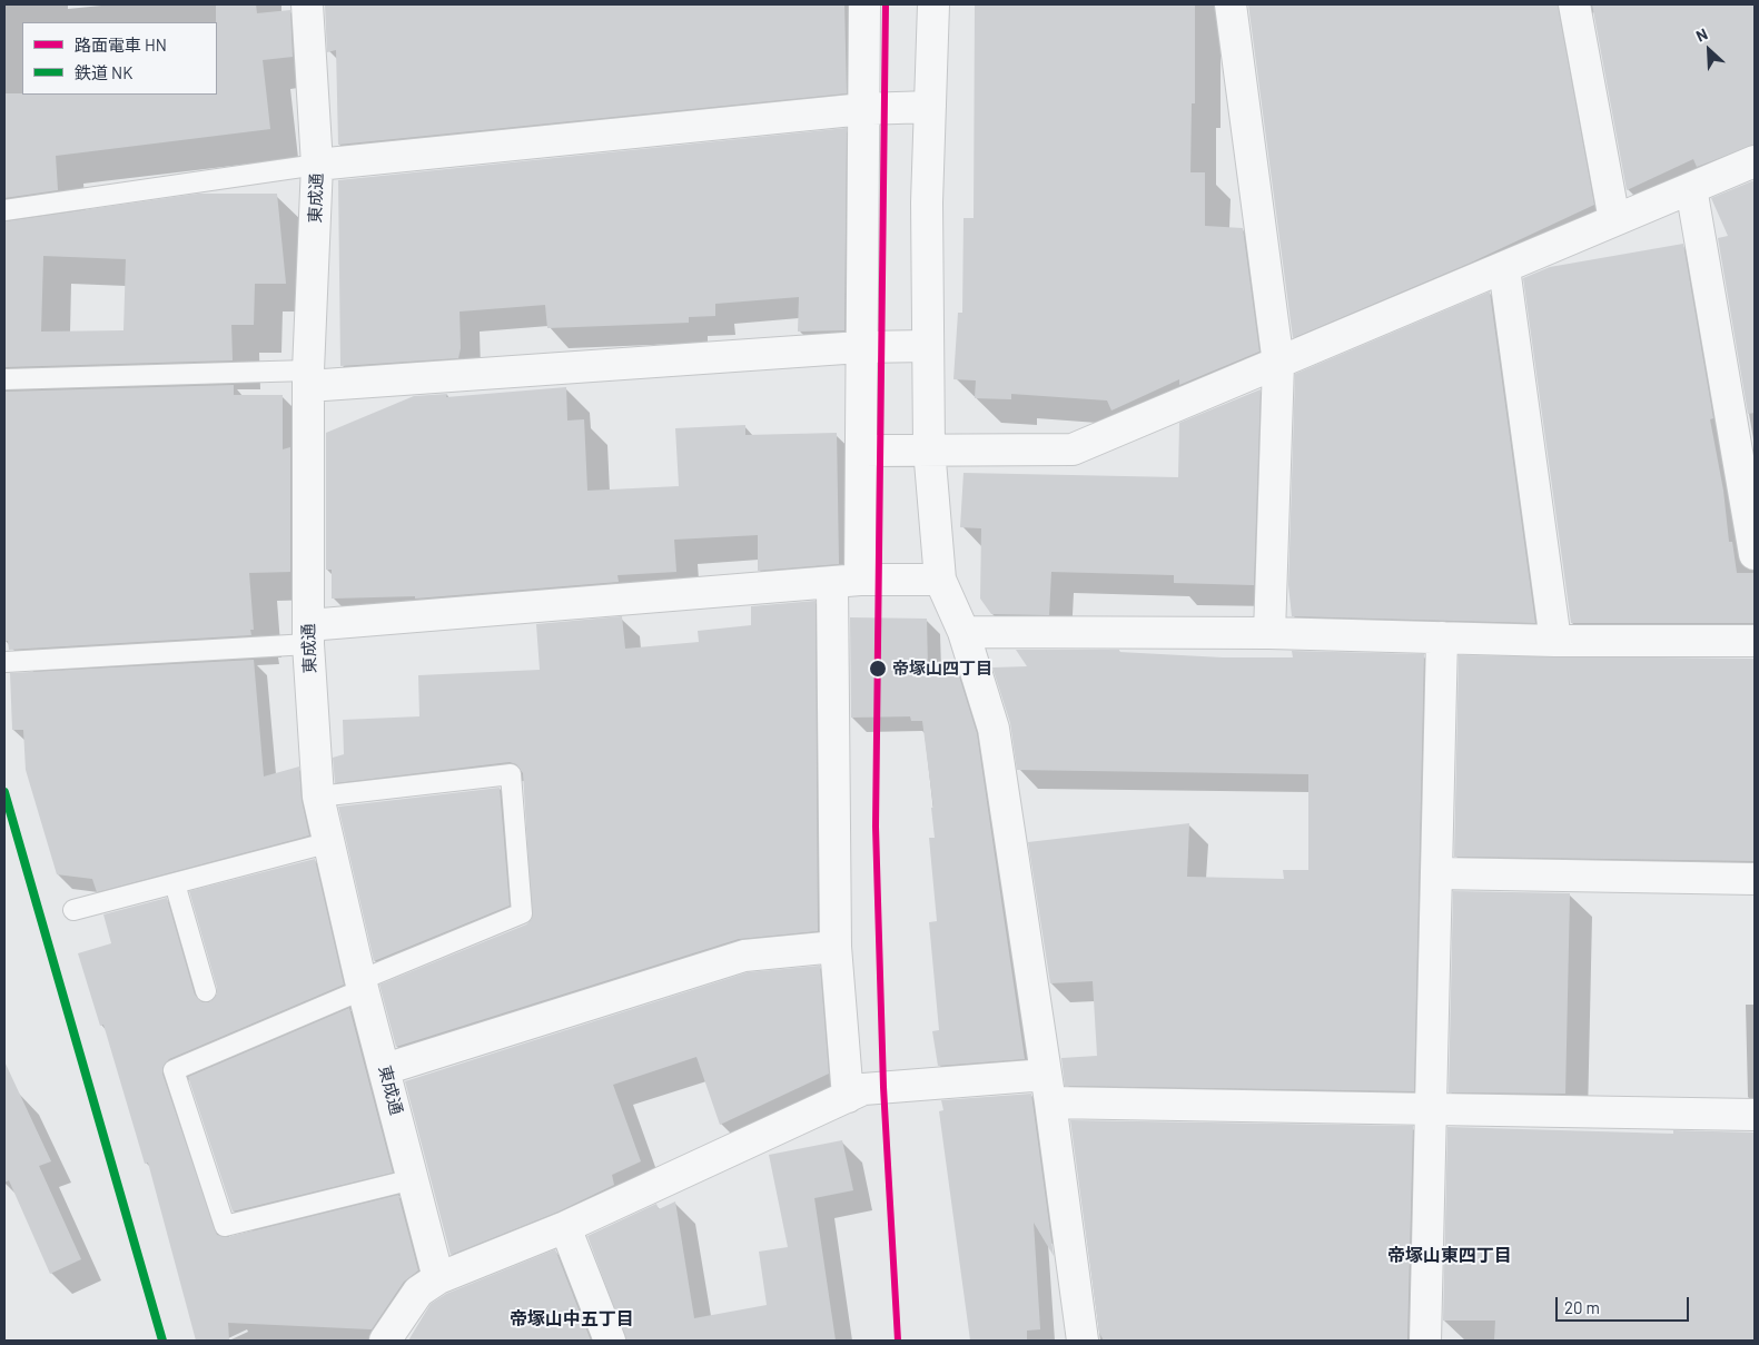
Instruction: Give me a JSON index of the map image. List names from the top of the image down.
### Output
{
  "streets": {
    "street": ["東成通"]
  },
  "districts": ["帝塚山東四丁目", "帝塚山中五丁目"],
  "places": ["帝塚山四丁目"],
  "lines": ["tram line HN", "rail line NK"],
  "legend": ["路面電車 HN", "鉄道 NK"],
  "scale_bar": "20 m",
  "north": "top left"
}
